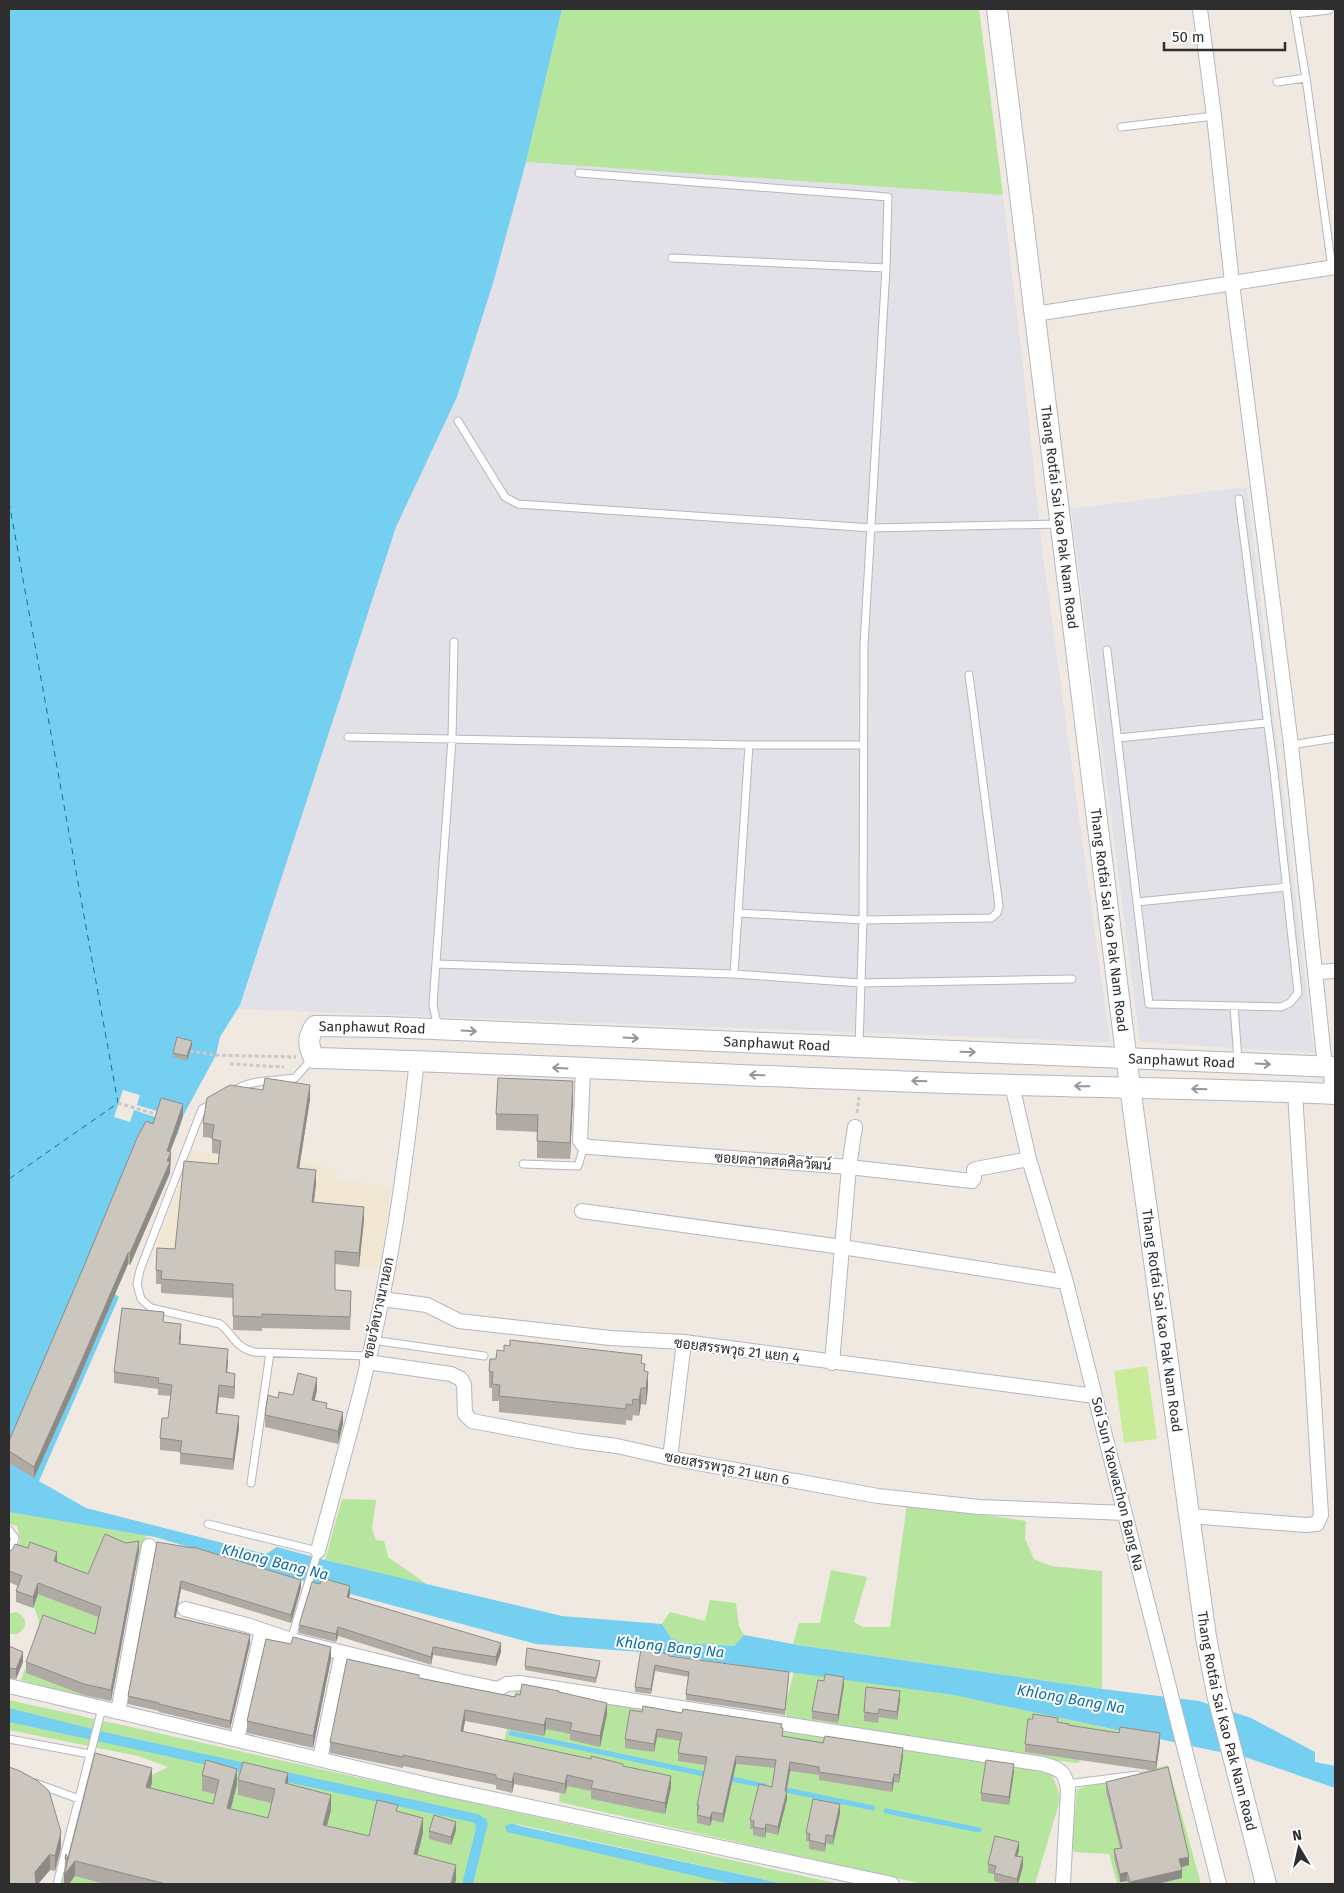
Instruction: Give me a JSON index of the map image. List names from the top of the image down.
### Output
{
  "streets": {
    "main road": ["Thang Rotfai Sai Kao Pak Nam Road", "Sanphawut Road"],
    "street": [
      "ซอยตลาดสดศิลวัฒน์",
      "ซอยวัดบางนานอก",
      "ซอยสรรพวุธ 21 แยก 4",
      "ซอยสรรพวุธ 21 แยก 6",
      "Soi Sun Yaowachon Bang Na"
    ]
  },
  "crossings": [
    ["Thang Rotfai Sai Kao Pak Nam Road", "Sanphawut Road"],
    ["Sanphawut Road", "ซอยวัดบางนานอก"],
    ["Sanphawut Road", "Soi Sun Yaowachon Bang Na"],
    ["ซอยตลาดสดศิลวัฒน์", "Soi Sun Yaowachon Bang Na"],
    ["ซอยวัดบางนานอก", "ซอยสรรพวุธ 21 แยก 4"],
    ["ซอยวัดบางนานอก", "ซอยสรรพวุธ 21 แยก 6"],
    ["ซอยสรรพวุธ 21 แยก 4", "Soi Sun Yaowachon Bang Na"],
    ["ซอยสรรพวุธ 21 แยก 6", "Soi Sun Yaowachon Bang Na"]
  ],
  "water": ["Khlong Bang Na"],
  "scale_bar": "50 m",
  "north": "top"
}
